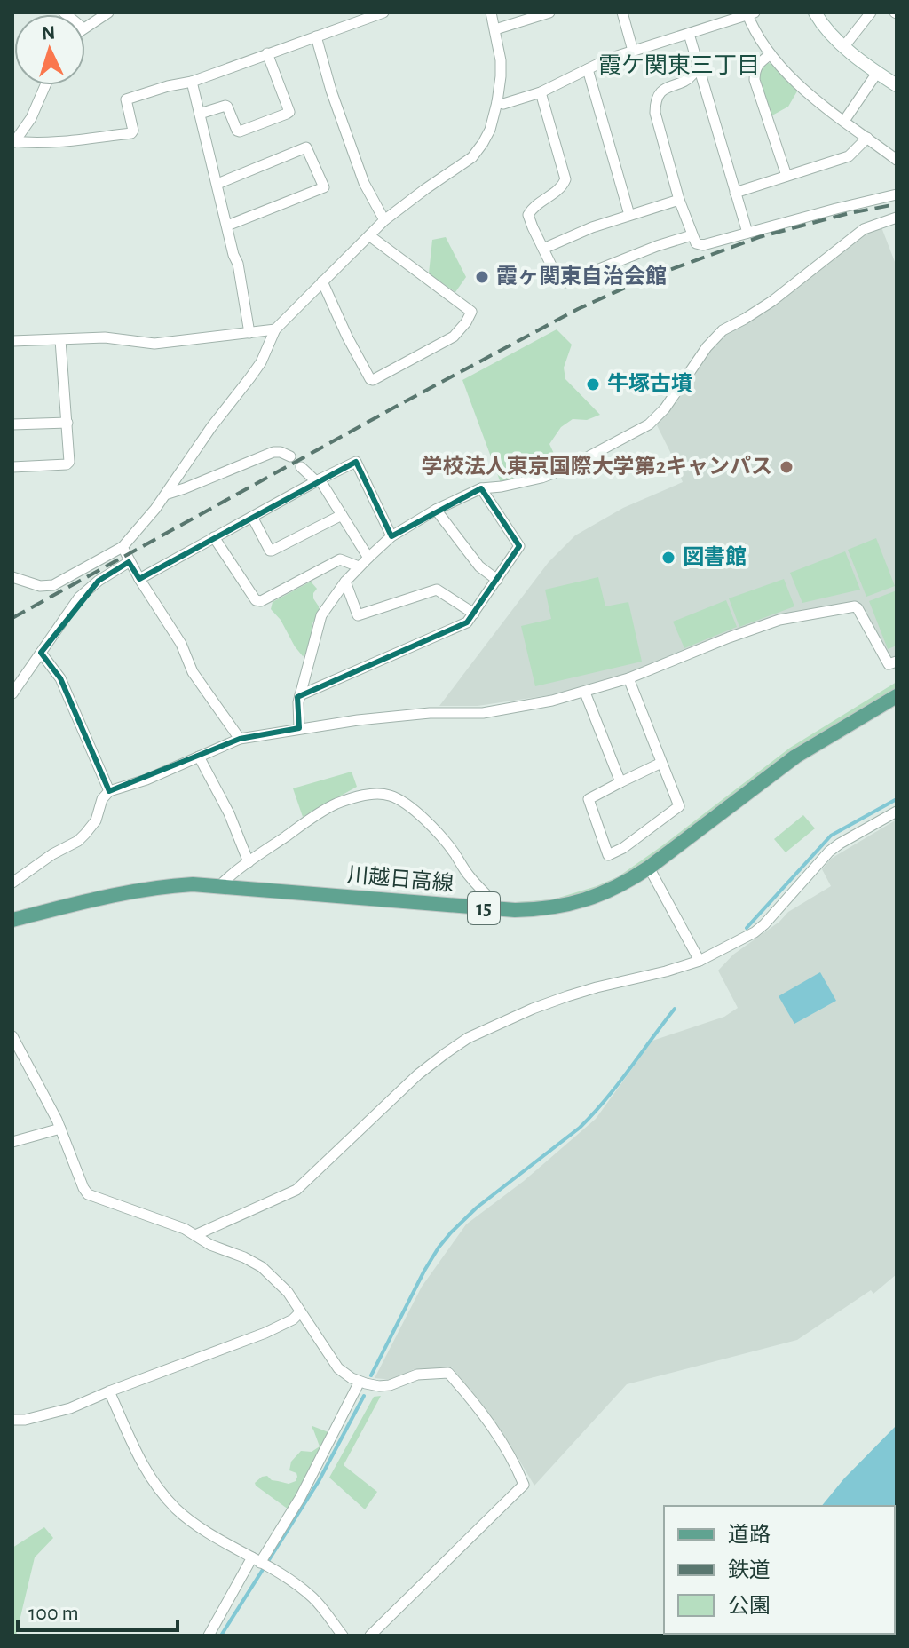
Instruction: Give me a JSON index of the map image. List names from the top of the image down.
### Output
{
  "streets": {
    "main road": ["川越日高線", "15"]
  },
  "districts": ["霞ケ関東三丁目"],
  "places": [
    "霞ヶ関東自治会館",
    "牛塚古墳",
    "学校法人東京国際大学第2キャンパス",
    "図書館"
  ],
  "legend": ["道路", "鉄道", "公園"],
  "scale_bar": "100 m",
  "north": "top"
}
